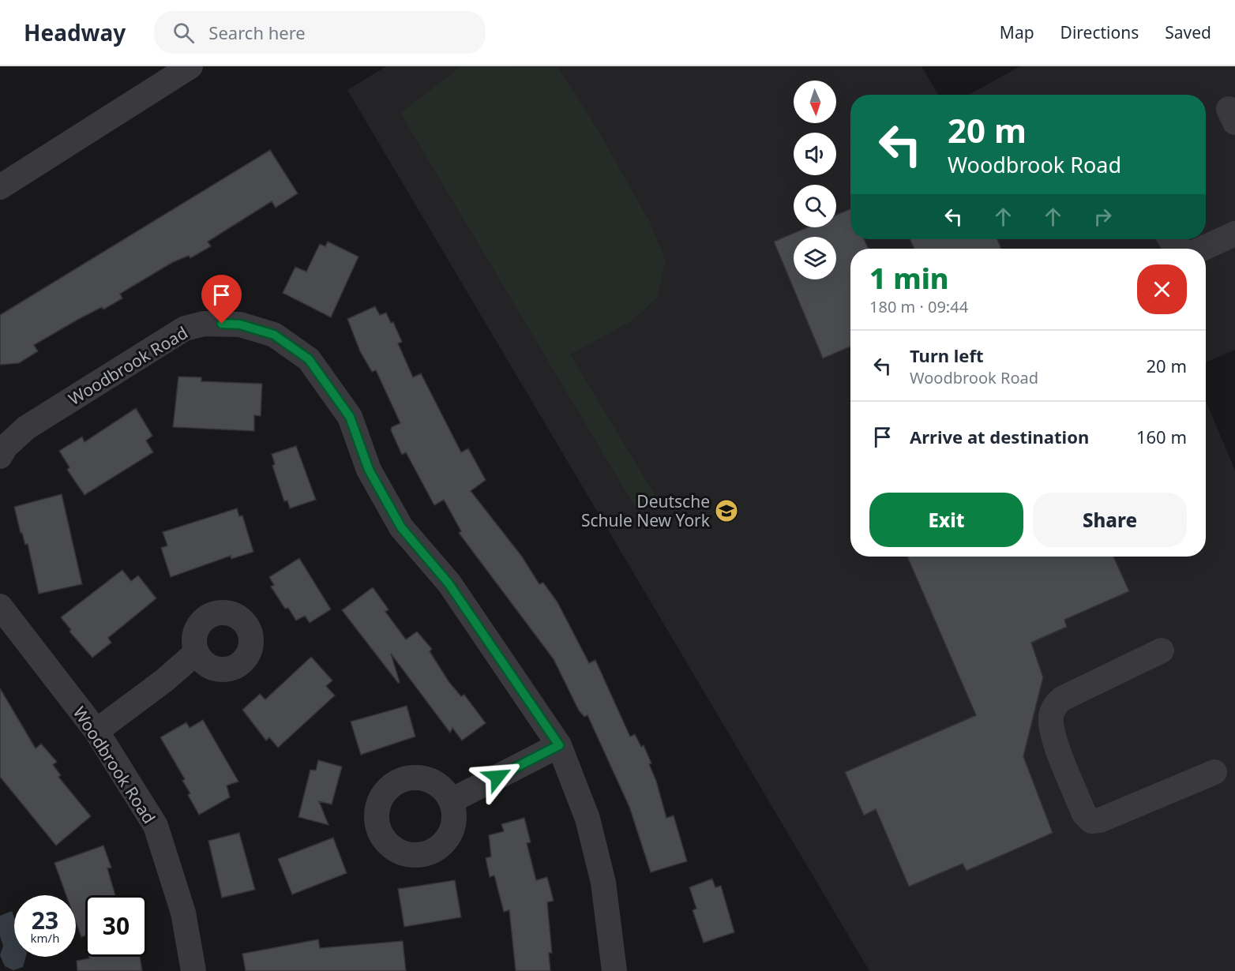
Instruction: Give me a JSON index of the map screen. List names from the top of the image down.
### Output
{
  "streets": {
    "street": ["Woodbrook Road"]
  },
  "places": {
    "school or university": ["Deutsche Schule New York"]
  },
  "north": "bottom",
  "page": {
    "header": "Headway",
    "search": "Search here",
    "nav": ["Map", "Directions", "Saved"],
    "turn": ["20 m", "Woodbrook Road"],
    "heading": ["1 min", "180 m · 09:44"],
    "list": [
      {
        "name": "Turn left",
        "note": "Woodbrook Road",
        "value": "20 m"
      },
      {
        "name": "Arrive at destination",
        "value": "160 m"
      }
    ],
    "buttons": ["Exit", "Share"],
    "speed": "23 km/h",
    "limit": "30"
  }
}
